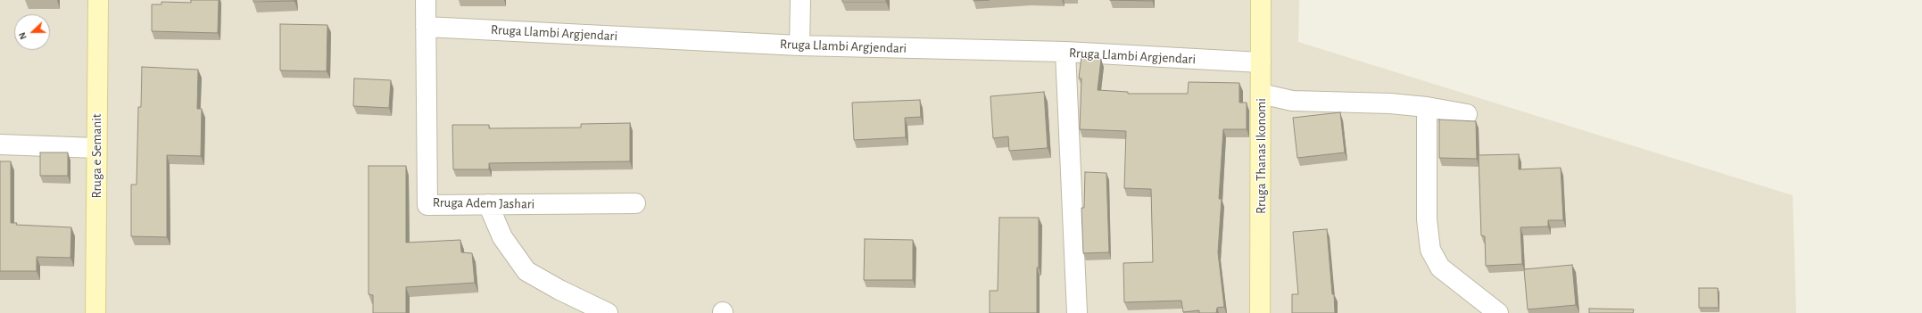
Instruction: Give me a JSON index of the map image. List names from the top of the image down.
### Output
{
  "streets": {
    "street": [
      "Rruga Llambi Argjendari",
      "Rruga e Semanit",
      "Rruga Thanas Ikonomi",
      "Rruga Adem Jashari"
    ]
  },
  "crossings": [
    ["Rruga Llambi Argjendari", "Rruga Thanas Ikonomi"],
    ["Rruga Llambi Argjendari", "Rruga Adem Jashari"]
  ],
  "north": "left"
}
